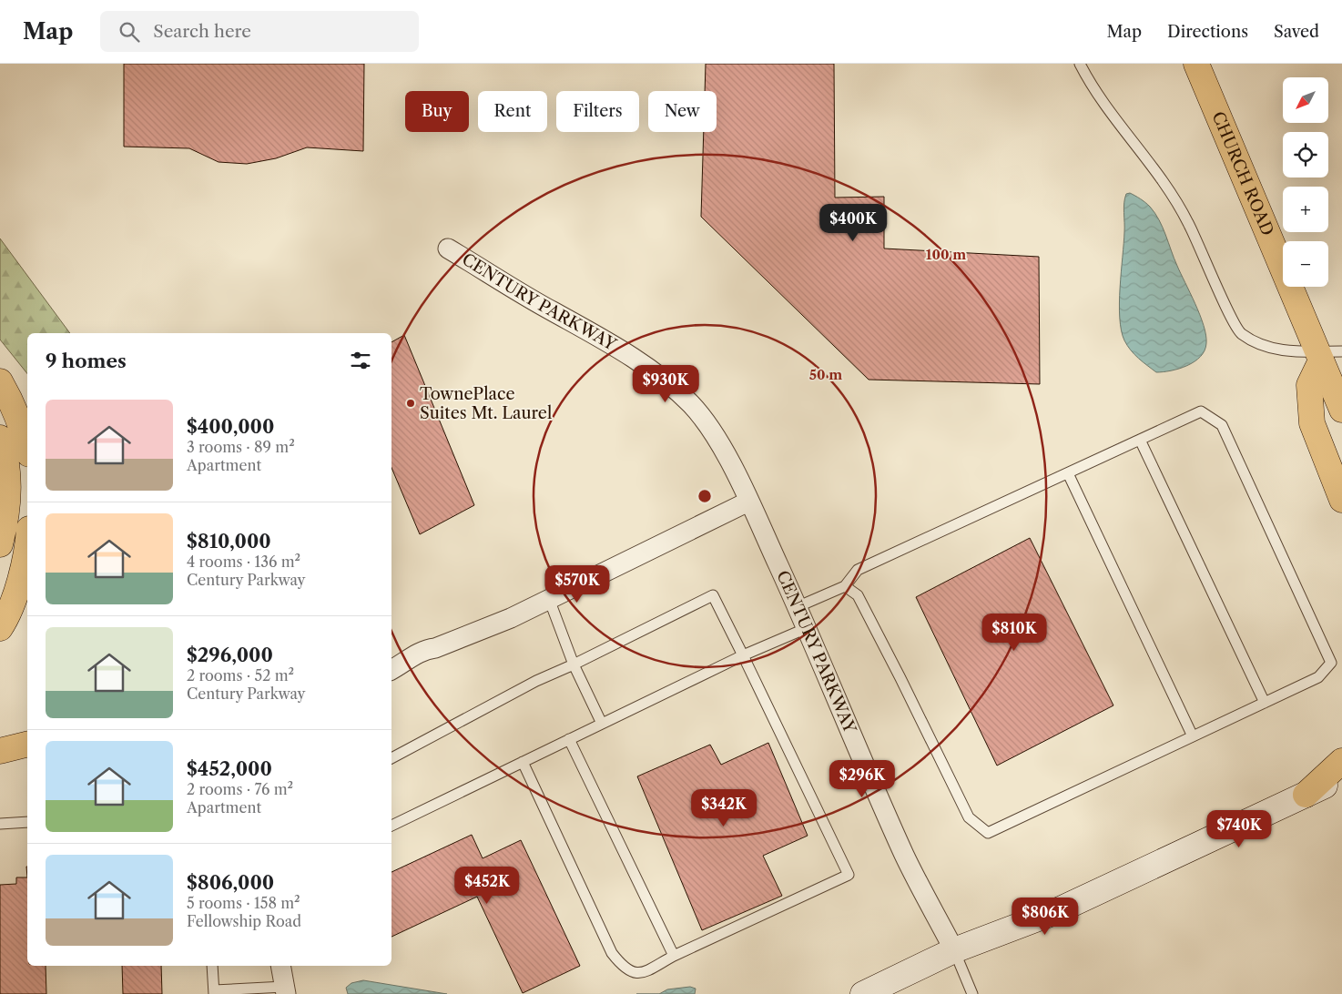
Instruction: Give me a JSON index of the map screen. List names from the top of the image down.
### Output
{
  "streets": {
    "main road": ["CHURCH ROAD"],
    "street": ["CENTURY PARKWAY"]
  },
  "places": ["TownePlace Suites Mt. Laurel"],
  "north": "bottom left",
  "page": {
    "header": "Map",
    "search": "Search here",
    "nav": ["Map", "Directions", "Saved"],
    "map_buttons": ["+", "−"],
    "chip": [
      "Buy",
      "Rent",
      "Filters",
      "New"
    ],
    "price": [
      "$400K",
      "$930K",
      "$570K",
      "$810K",
      "$296K",
      "$342K",
      "$740K",
      "$452K",
      "$806K"
    ],
    "heading": "9 homes",
    "list": [
      {
        "name": "$400,000",
        "note": "3 rooms · 89 m² · Apartment"
      },
      {
        "name": "$810,000",
        "note": "4 rooms · 136 m² · Century Parkway"
      },
      {
        "name": "$296,000",
        "note": "2 rooms · 52 m² · Century Parkway"
      },
      {
        "name": "$452,000",
        "note": "2 rooms · 76 m² · Apartment"
      },
      {
        "name": "$806,000",
        "note": "5 rooms · 158 m² · Fellowship Road"
      }
    ]
  },
  "rings": ["100 m", "50 m"]
}
